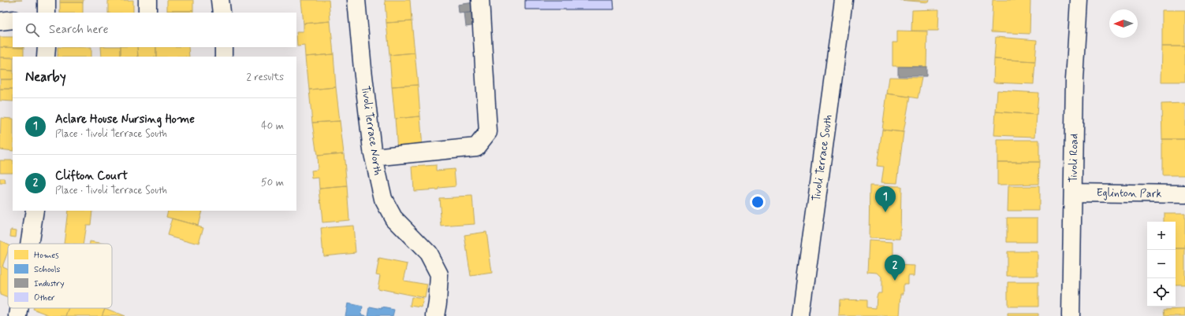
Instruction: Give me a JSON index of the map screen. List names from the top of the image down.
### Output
{
  "streets": {
    "street": [
      "Tivoli Terrace North",
      "Tivoli Terrace South",
      "Tivoli Road",
      "Eglinton Park"
    ]
  },
  "crossings": [
    ["Tivoli Road", "Eglinton Park"]
  ],
  "legend": [
    "Homes",
    "Schools",
    "Industry",
    "Other"
  ],
  "north": "left",
  "page": {
    "search": "Search here",
    "heading": ["Nearby", "2 results"],
    "list": [
      {
        "mark": "1",
        "name": "Aclare House Nursing Home",
        "note": "Place · Tivoli Terrace South",
        "value": "40 m"
      },
      {
        "mark": "2",
        "name": "Clifton Court",
        "note": "Place · Tivoli Terrace South",
        "value": "50 m"
      }
    ],
    "pins": ["1", "2"],
    "map_buttons": ["+", "−"]
  }
}
